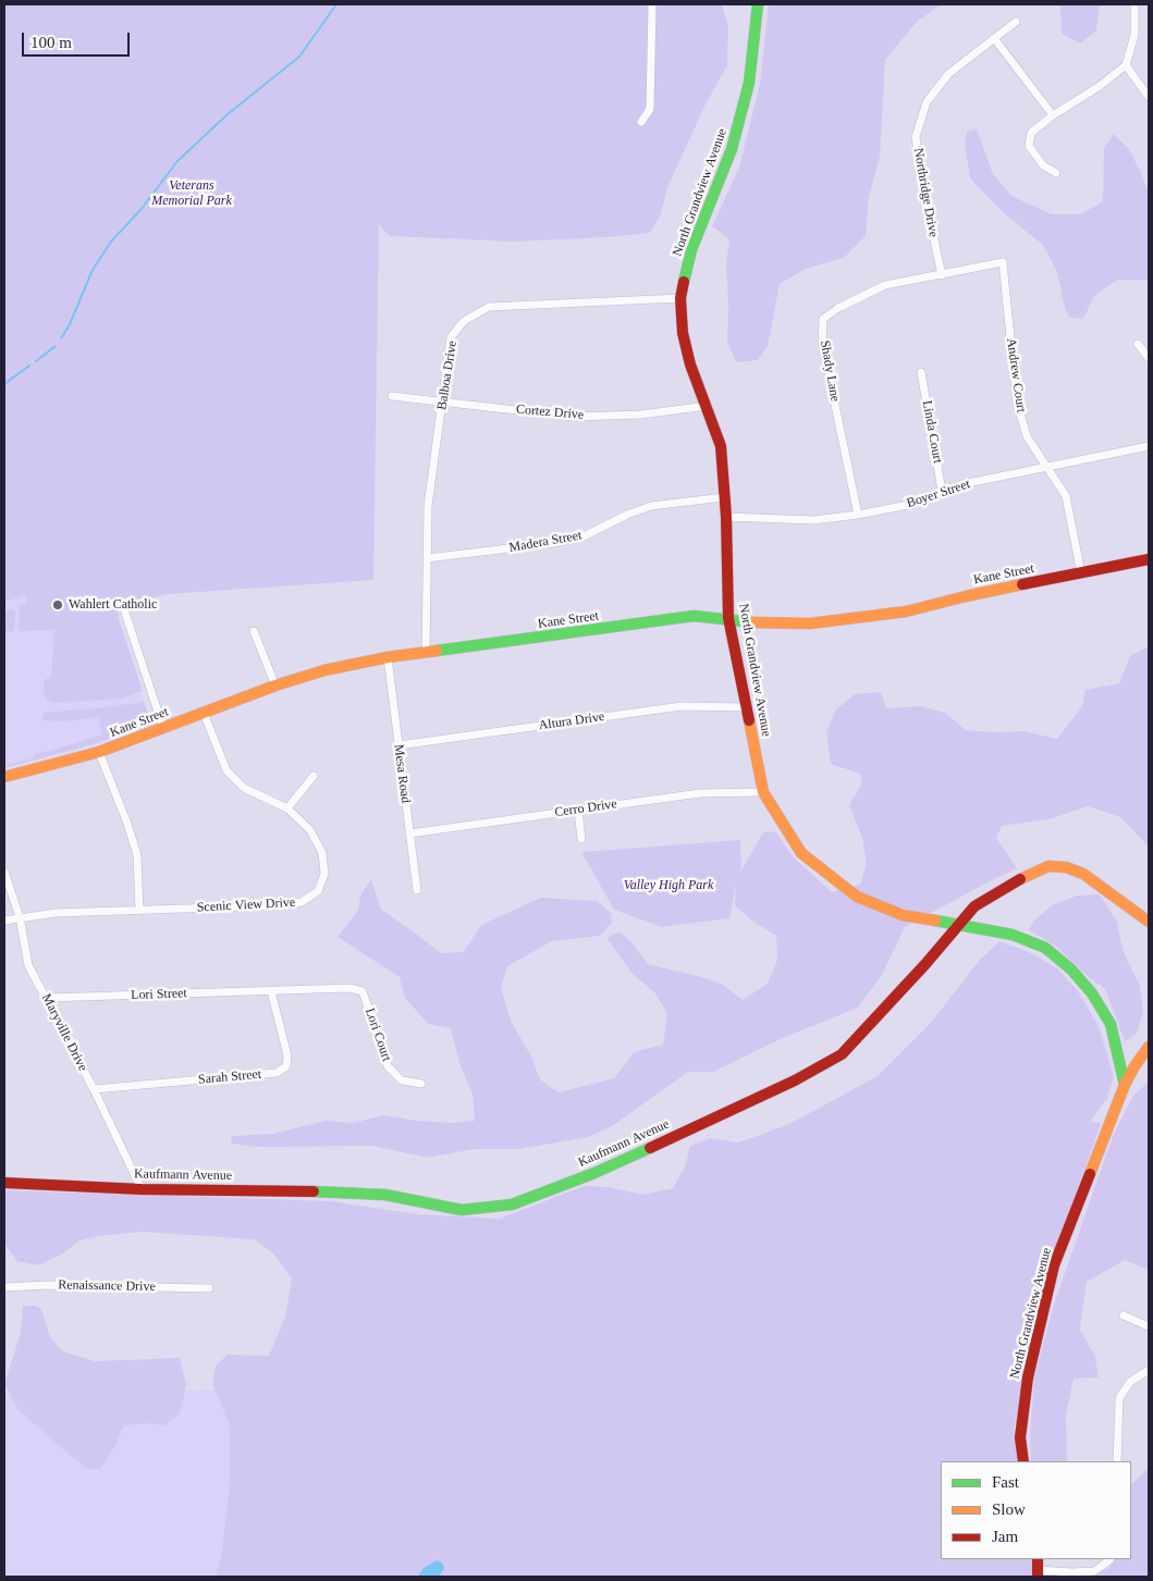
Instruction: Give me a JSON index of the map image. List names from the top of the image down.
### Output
{
  "streets": {
    "street": [
      "North Grandview Avenue",
      "Northridge Drive",
      "Shady Lane",
      "Balboa Drive",
      "Andrew Court",
      "Cortez Drive",
      "Linda Court",
      "Boyer Street",
      "Madera Street",
      "Kane Street",
      "Altura Drive",
      "Mesa Road",
      "Cerro Drive",
      "Scenic View Drive",
      "Lori Street",
      "Maryville Drive",
      "Lori Court",
      "Sarah Street",
      "Kaufmann Avenue",
      "Renaissance Drive"
    ]
  },
  "crossings": [
    ["North Grandview Avenue", "Balboa Drive"],
    ["North Grandview Avenue", "Cortez Drive"],
    ["North Grandview Avenue", "Boyer Street"],
    ["North Grandview Avenue", "Madera Street"],
    ["North Grandview Avenue", "Kane Street"],
    ["North Grandview Avenue", "Altura Drive"],
    ["North Grandview Avenue", "Cerro Drive"],
    ["North Grandview Avenue", "Kaufmann Avenue"],
    ["Northridge Drive", "Shady Lane"],
    ["Shady Lane", "Andrew Court"],
    ["Shady Lane", "Boyer Street"],
    ["Balboa Drive", "Cortez Drive"],
    ["Balboa Drive", "Madera Street"],
    ["Balboa Drive", "Kane Street"],
    ["Andrew Court", "Boyer Street"],
    ["Andrew Court", "Kane Street"],
    ["Linda Court", "Boyer Street"],
    ["Kane Street", "Mesa Road"],
    ["Kane Street", "Scenic View Drive"],
    ["Altura Drive", "Mesa Road"],
    ["Mesa Road", "Cerro Drive"],
    ["Scenic View Drive", "Maryville Drive"],
    ["Lori Street", "Maryville Drive"],
    ["Lori Street", "Lori Court"],
    ["Lori Street", "Sarah Street"],
    ["Maryville Drive", "Sarah Street"],
    ["Maryville Drive", "Kaufmann Avenue"],
    ["Lori Court", "Sarah Street"]
  ],
  "parks": ["Veterans Memorial Park", "Valley High Park"],
  "places": ["Wahlert Catholic"],
  "legend": ["Fast", "Slow", "Jam"],
  "scale_bar": "100 m"
}
